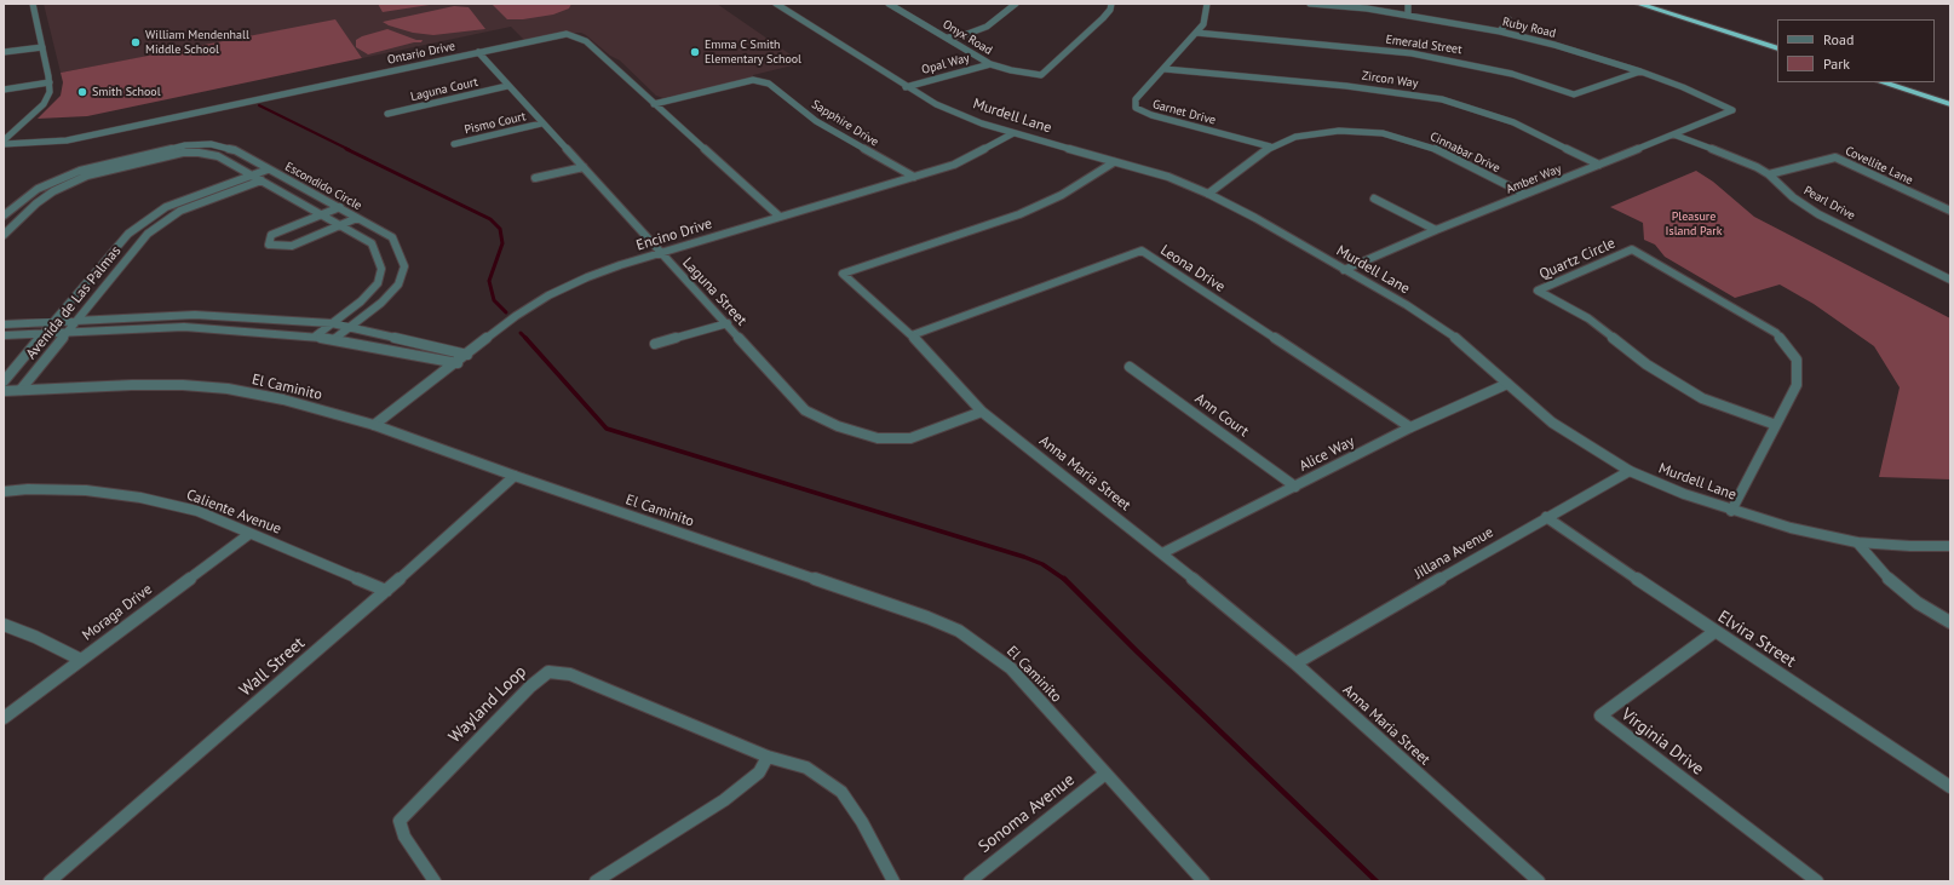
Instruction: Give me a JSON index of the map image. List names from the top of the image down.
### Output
{
  "streets": {
    "street": [
      "Ruby Road",
      "Onyx Road",
      "Emerald Street",
      "Ontario Drive",
      "Opal Way",
      "Zircon Way",
      "Laguna Court",
      "Garnet Drive",
      "Murdell Lane",
      "Pismo Court",
      "Sapphire Drive",
      "Cinnabar Drive",
      "Covellite Lane",
      "Amber Way",
      "Escondido Circle",
      "Pearl Drive",
      "Encino Drive",
      "Quartz Circle",
      "Leona Drive",
      "Laguna Street",
      "Avenida de Las Palmas",
      "El Caminito",
      "Ann Court",
      "Alice Way",
      "Anna Maria Street",
      "Caliente Avenue",
      "Jillana Avenue",
      "Moraga Drive",
      "Elvira Street",
      "Wall Street",
      "Wayland Loop",
      "Virginia Drive",
      "Sonoma Avenue"
    ]
  },
  "crossings": [
    ["Ruby Road", "Emerald Street"],
    ["Ruby Road", "Amber Way"],
    ["Onyx Road", "Opal Way"],
    ["Emerald Street", "Garnet Drive"],
    ["Ontario Drive", "Sapphire Drive"],
    ["Ontario Drive", "Encino Drive"],
    ["Ontario Drive", "Laguna Street"],
    ["Opal Way", "Murdell Lane"],
    ["Zircon Way", "Garnet Drive"],
    ["Zircon Way", "Amber Way"],
    ["Laguna Court", "Laguna Street"],
    ["Garnet Drive", "Cinnabar Drive"],
    ["Murdell Lane", "Cinnabar Drive"],
    ["Murdell Lane", "Amber Way"],
    ["Murdell Lane", "Encino Drive"],
    ["Murdell Lane", "Quartz Circle"],
    ["Murdell Lane", "Alice Way"],
    ["Murdell Lane", "Anna Maria Street"],
    ["Murdell Lane", "Jillana Avenue"],
    ["Pismo Court", "Laguna Street"],
    ["Sapphire Drive", "Encino Drive"],
    ["Cinnabar Drive", "Amber Way"],
    ["Covellite Lane", "Pearl Drive"],
    ["Amber Way", "Pearl Drive"],
    ["Escondido Circle", "Avenida de Las Palmas"],
    ["Encino Drive", "Laguna Street"],
    ["Encino Drive", "El Caminito"],
    ["Leona Drive", "Alice Way"],
    ["Leona Drive", "Anna Maria Street"],
    ["Laguna Street", "Anna Maria Street"],
    ["Avenida de Las Palmas", "El Caminito"],
    ["El Caminito", "Wall Street"],
    ["El Caminito", "Sonoma Avenue"],
    ["Ann Court", "Alice Way"],
    ["Alice Way", "Anna Maria Street"],
    ["Anna Maria Street", "Jillana Avenue"],
    ["Caliente Avenue", "Moraga Drive"],
    ["Caliente Avenue", "Wall Street"],
    ["Jillana Avenue", "Elvira Street"],
    ["Elvira Street", "Virginia Drive"]
  ],
  "parks": ["Pleasure Island Park"],
  "places": ["William Mendenhall Middle School", "Emma C Smith Elementary School", "Smith School"],
  "legend": ["Road", "Park"]
}
